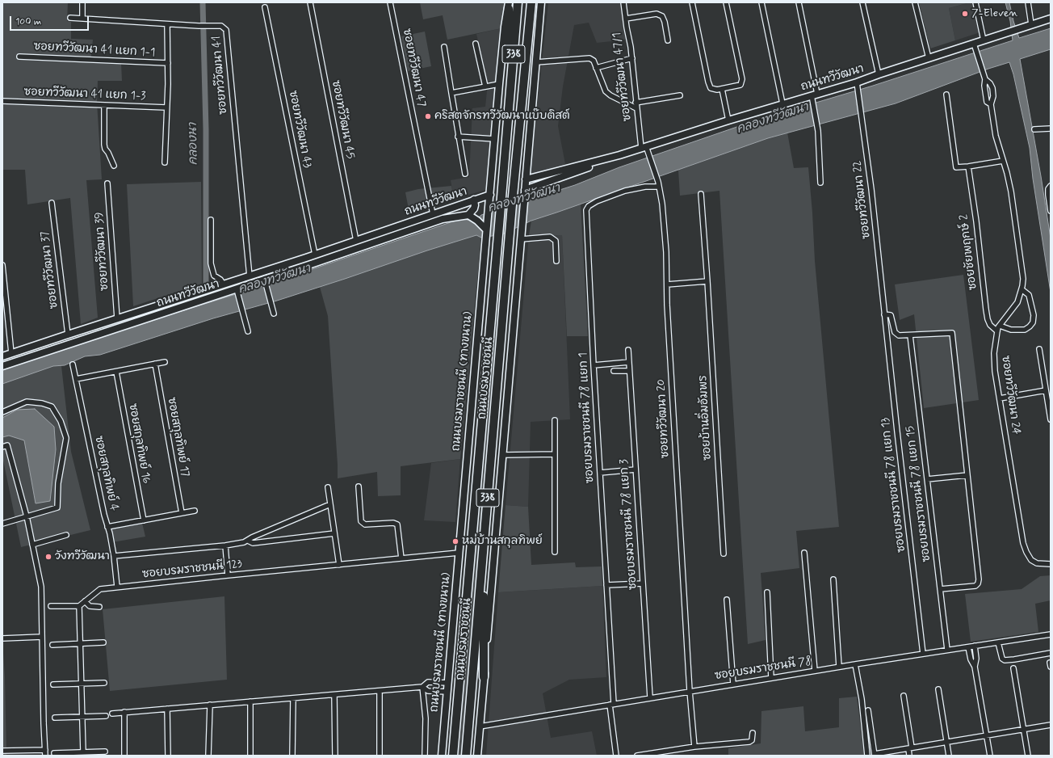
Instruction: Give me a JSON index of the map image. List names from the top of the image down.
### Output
{
  "streets": {
    "highway": ["338", "ถนนบรมราชชนนี"],
    "main road": ["ถนนทวีวัฒนา", "ถนนบรมราชชนนี (ทางขนาน)"],
    "street": [
      "ซอยทวีวัฒนา 41 แยก 1-1",
      "ซอยทวีวัฒนา 47",
      "ซอยทวีวัฒนา 41",
      "ซอยทวีวัฒนา 47/1",
      "ซอยทวีวัฒนา 41 แยก 1-3",
      "ซอยทวีวัฒนา 45",
      "ซอยทวีวัฒนา 43",
      "ซอยทวีวัฒนา 22",
      "ซอยทวีวัฒนา 39",
      "ซอยชัยพฤกษ์ 2",
      "ซอยทวีวัฒนา 37",
      "ซอยทวีวัฒนา 24",
      "ซอยบรมราชชนนี 78 แยก 1",
      "ซอยบ้านอิ่มอัมพร",
      "ซอยทวีวัฒนา 20",
      "ซอยสกุลทิพย์ 17",
      "ซอยสกุลทิพย์ 16",
      "ซอยสกุลทิพย์ 4",
      "ซอยบรมราชชนนี 78 แยก 13",
      "ซอยบรมราชชนนี 78 แยก 15",
      "ซอยบรมราชชนนี 78 แยก 3",
      "ซอยบรมราชชนนี 123",
      "ซอยบรมราชชนนี 78"
    ]
  },
  "crossings": [
    ["338", "ถนนทวีวัฒนา"],
    ["338", "ซอยบรมราชชนนี 78"],
    ["ซอยทวีวัฒนา 47", "ถนนทวีวัฒนา"],
    ["ซอยทวีวัฒนา 41", "ถนนทวีวัฒนา"],
    ["ซอยทวีวัฒนา 47/1", "ถนนทวีวัฒนา"],
    ["ซอยทวีวัฒนา 47/1", "ซอยทวีวัฒนา 20"],
    ["ถนนทวีวัฒนา", "ซอยทวีวัฒนา 45"],
    ["ถนนทวีวัฒนา", "ซอยทวีวัฒนา 43"],
    ["ถนนทวีวัฒนา", "ซอยทวีวัฒนา 22"],
    ["ถนนทวีวัฒนา", "ซอยทวีวัฒนา 39"],
    ["ถนนทวีวัฒนา", "ซอยทวีวัฒนา 37"],
    ["ถนนทวีวัฒนา", "ถนนบรมราชชนนี (ทางขนาน)"],
    ["ถนนทวีวัฒนา", "ซอยทวีวัฒนา 24"],
    ["ถนนทวีวัฒนา", "ซอยทวีวัฒนา 20"],
    ["ซอยทวีวัฒนา 22", "ซอยบรมราชชนนี 78 แยก 13"],
    ["ซอยชัยพฤกษ์ 2", "ซอยทวีวัฒนา 24"],
    ["ถนนบรมราชชนนี (ทางขนาน)", "ซอยบรมราชชนนี 123"],
    ["ซอยบรมราชชนนี 78 แยก 1", "ซอยทวีวัฒนา 20"],
    ["ซอยบรมราชชนนี 78 แยก 1", "ซอยบรมราชชนนี 78"],
    ["ซอยทวีวัฒนา 20", "ซอยบรมราชชนนี 78"],
    ["ซอยสกุลทิพย์ 4", "ซอยบรมราชชนนี 123"],
    ["ซอยบรมราชชนนี 78 แยก 13", "ซอยบรมราชชนนี 78"],
    ["ซอยบรมราชชนนี 78 แยก 15", "ซอยบรมราชชนนี 78"],
    ["ซอยบรมราชชนนี 78 แยก 3", "ซอยบรมราชชนนี 78"]
  ],
  "water": ["คลองทวีวัฒนา", "คลองนา"],
  "places": [
    "7-Eleven",
    "คริสตจักรทวีวัฒนาแบ๊บติสต์",
    "หม่บ้านสกุลทิพย์",
    "วังทวีวัฒนา"
  ],
  "scale_bar": "100 m"
}
